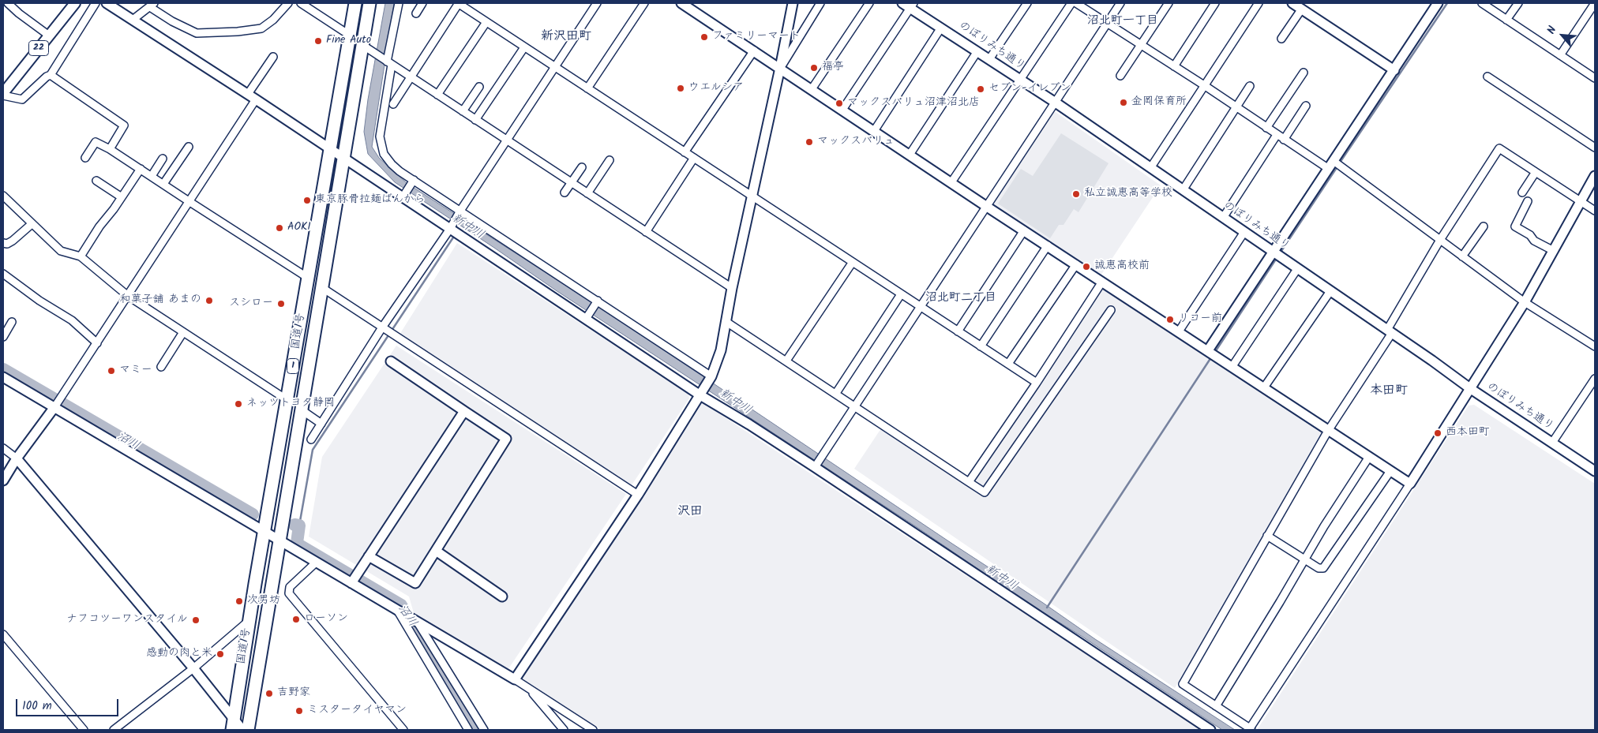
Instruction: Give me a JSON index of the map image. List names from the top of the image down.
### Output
{
  "streets": {
    "highway": ["国道1号", "1"],
    "main road": ["22"],
    "street": ["のぼりみち通り"]
  },
  "districts": [
    "沼北町一丁目",
    "新沢田町",
    "沼北町二丁目",
    "本田町",
    "沢田"
  ],
  "water": ["新中川", "沼川"],
  "places": [
    "ファミリーマート",
    "Fine Auto",
    "福亭",
    "ウエルシア",
    "セブン-イレブン",
    "金岡保育所",
    "マックスバリュ沼津沼北店",
    "マックスバリュ",
    "私立誠恵高等学校",
    "東京豚骨拉麺ばんから",
    "AOKI",
    "誠恵高校前",
    "和菓子舗 あまの",
    "スシロー",
    "リコー前",
    "マミー",
    "ネッツトヨタ静岡",
    "西本田町",
    "次男坊",
    "ローソン",
    "ナフコツーワンスタイル",
    "感動の肉と米",
    "吉野家",
    "ミスタータイヤマン"
  ],
  "scale_bar": "100 m",
  "north": "top left"
}
